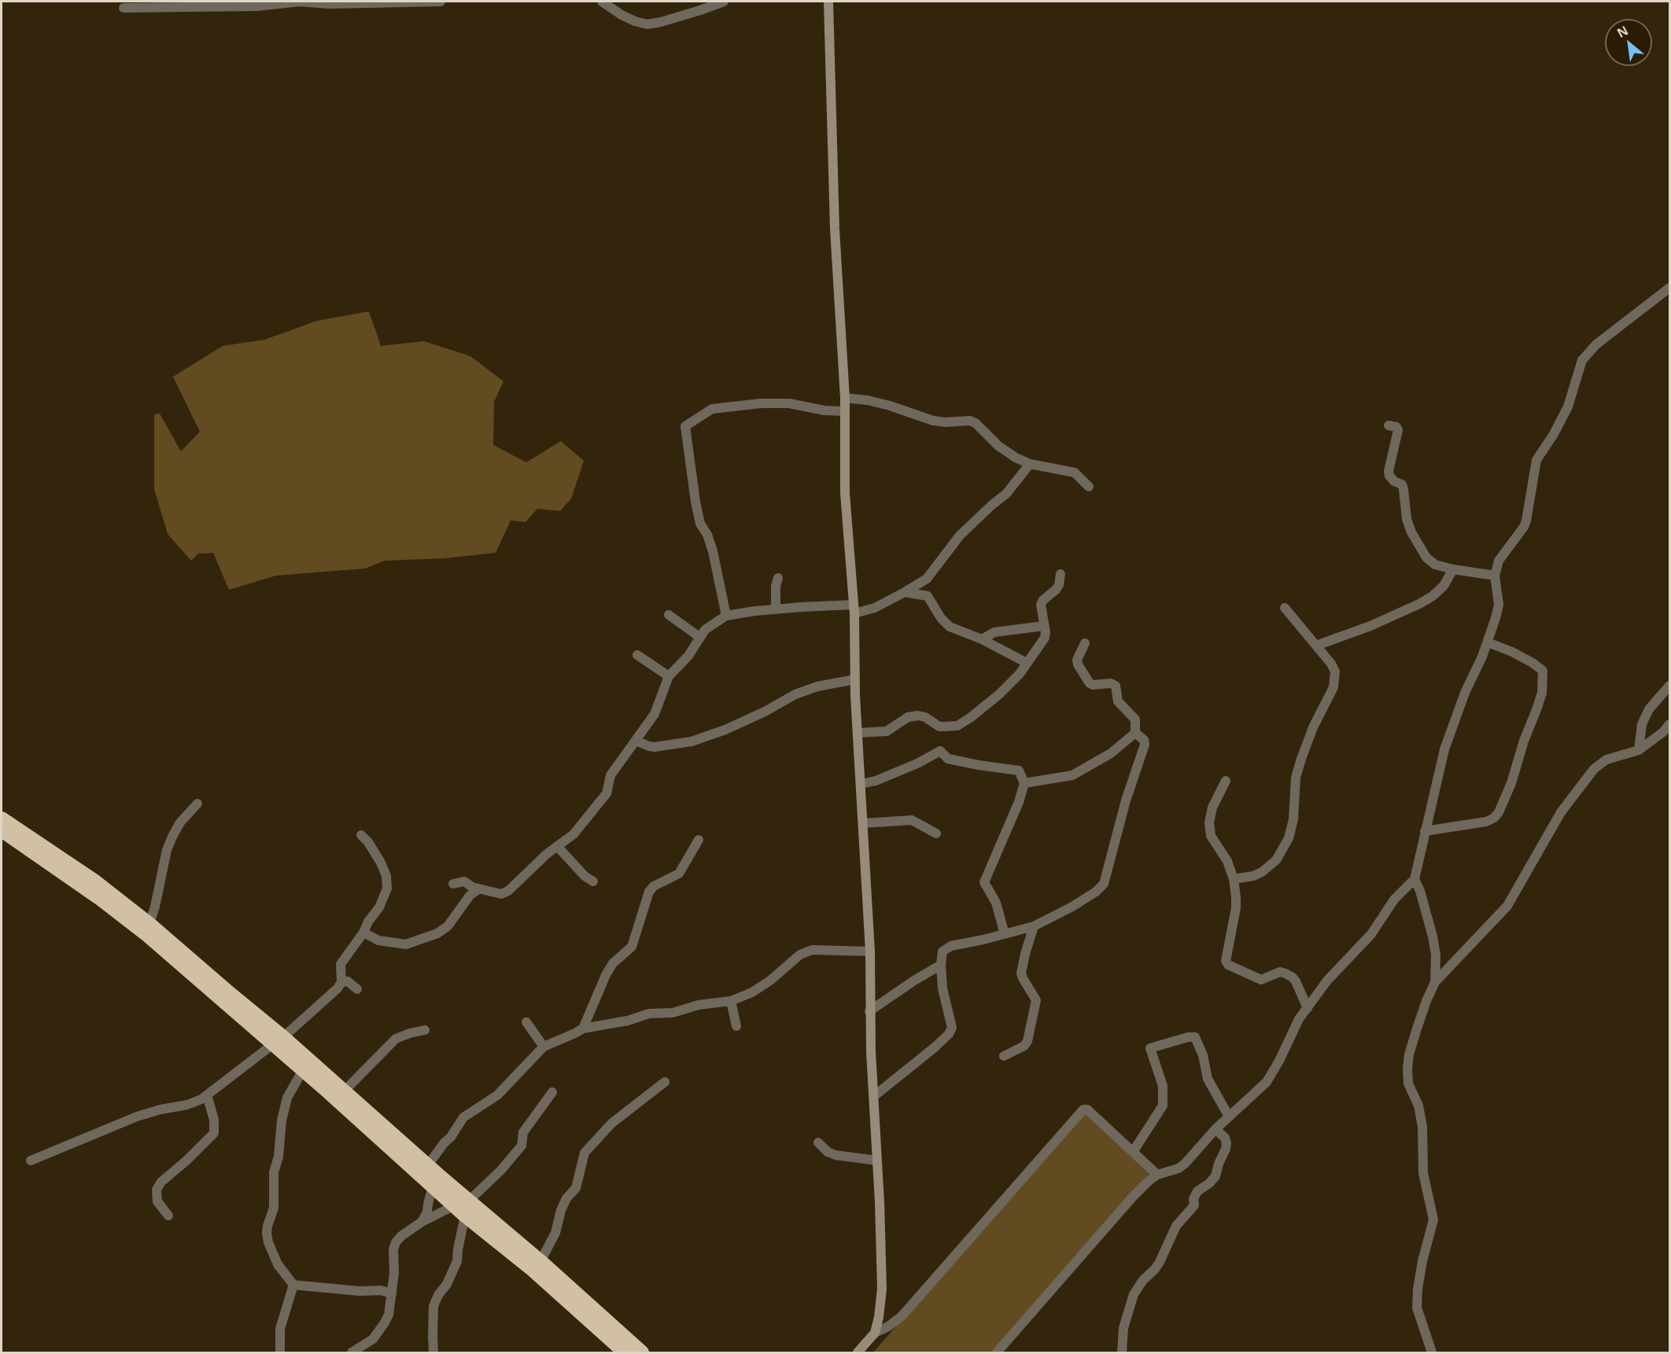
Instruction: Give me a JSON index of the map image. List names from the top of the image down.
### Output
{
  "north": "top left"
}
